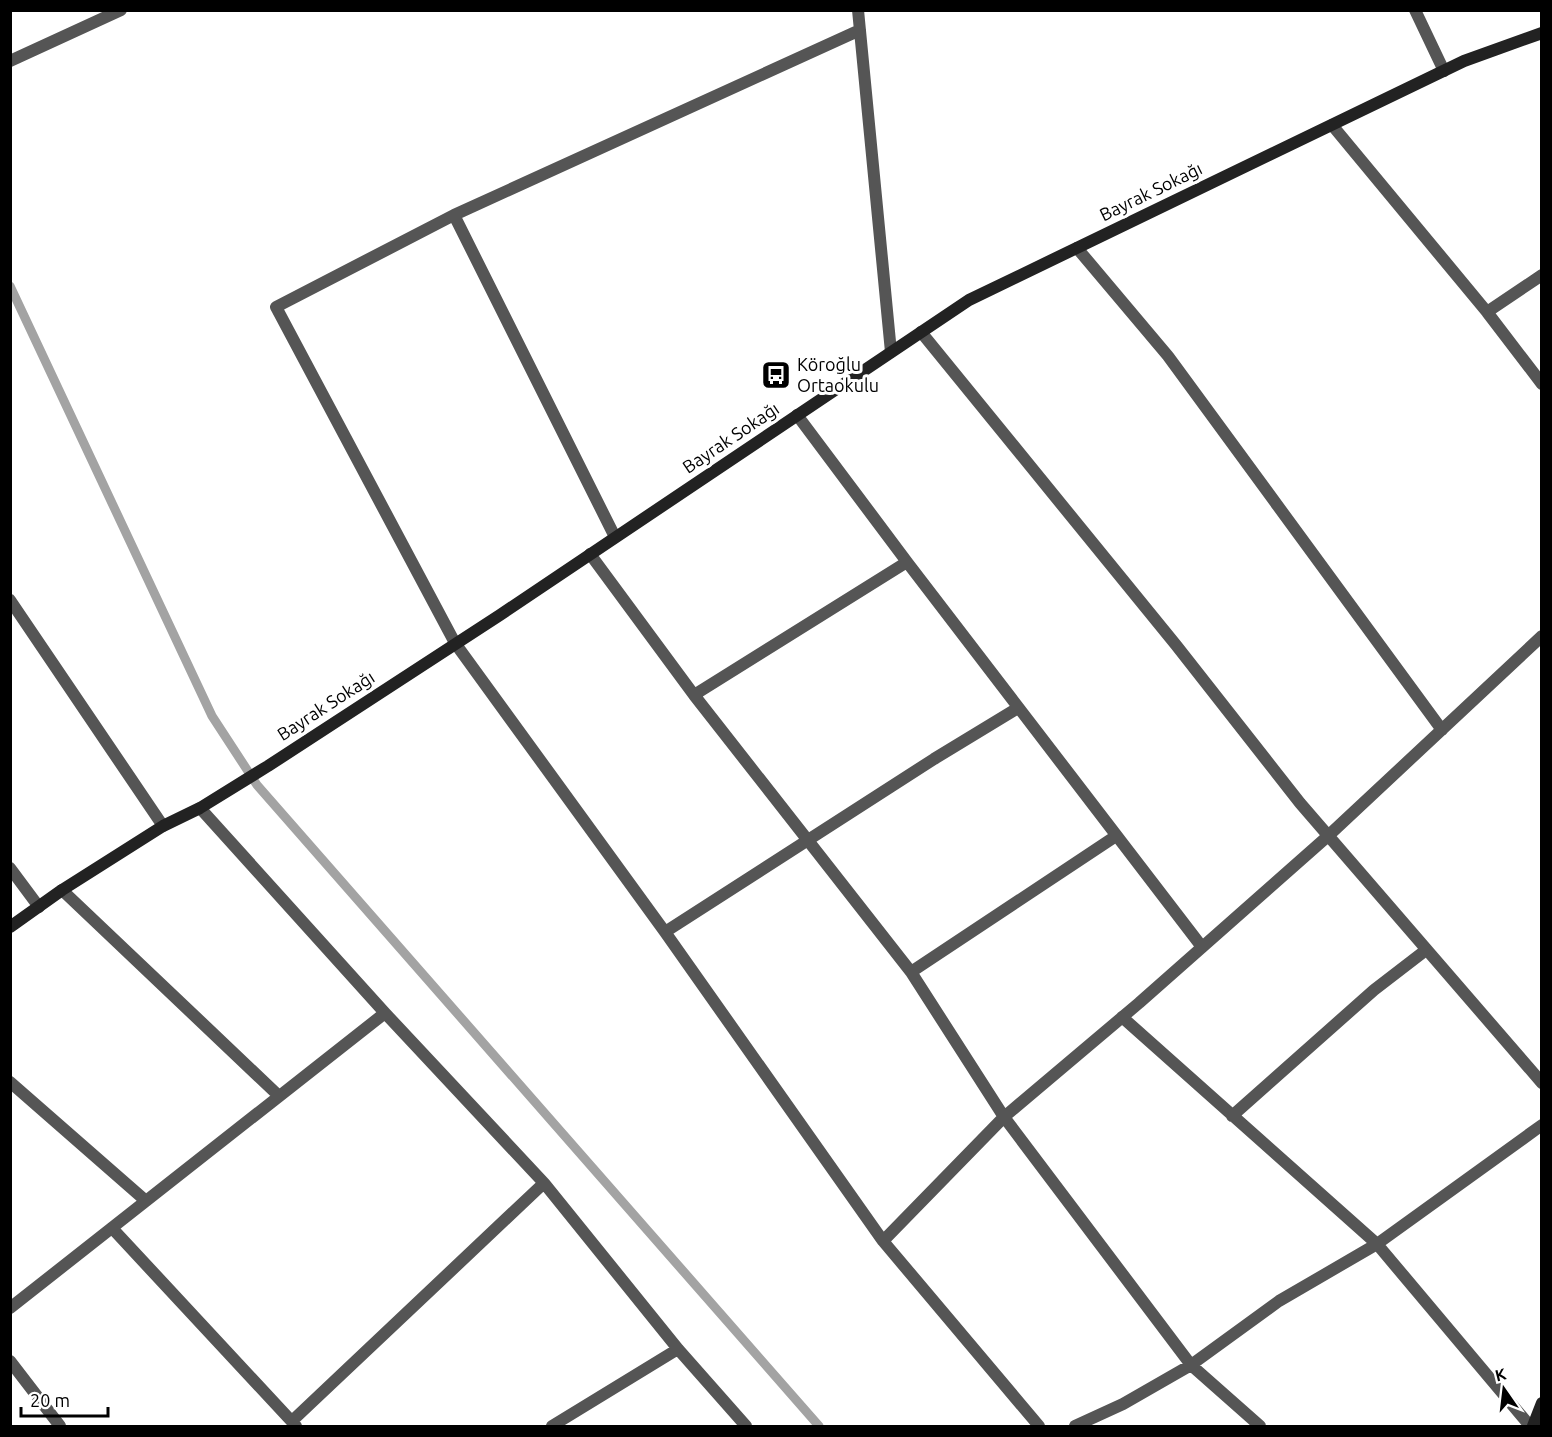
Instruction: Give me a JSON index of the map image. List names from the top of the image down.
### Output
{
  "streets": {
    "main road": ["Bayrak Sokağı"]
  },
  "places": {
    "bus stop": ["Köroğlu Ortaokulu"]
  },
  "scale_bar": "20 m",
  "north": "top"
}
